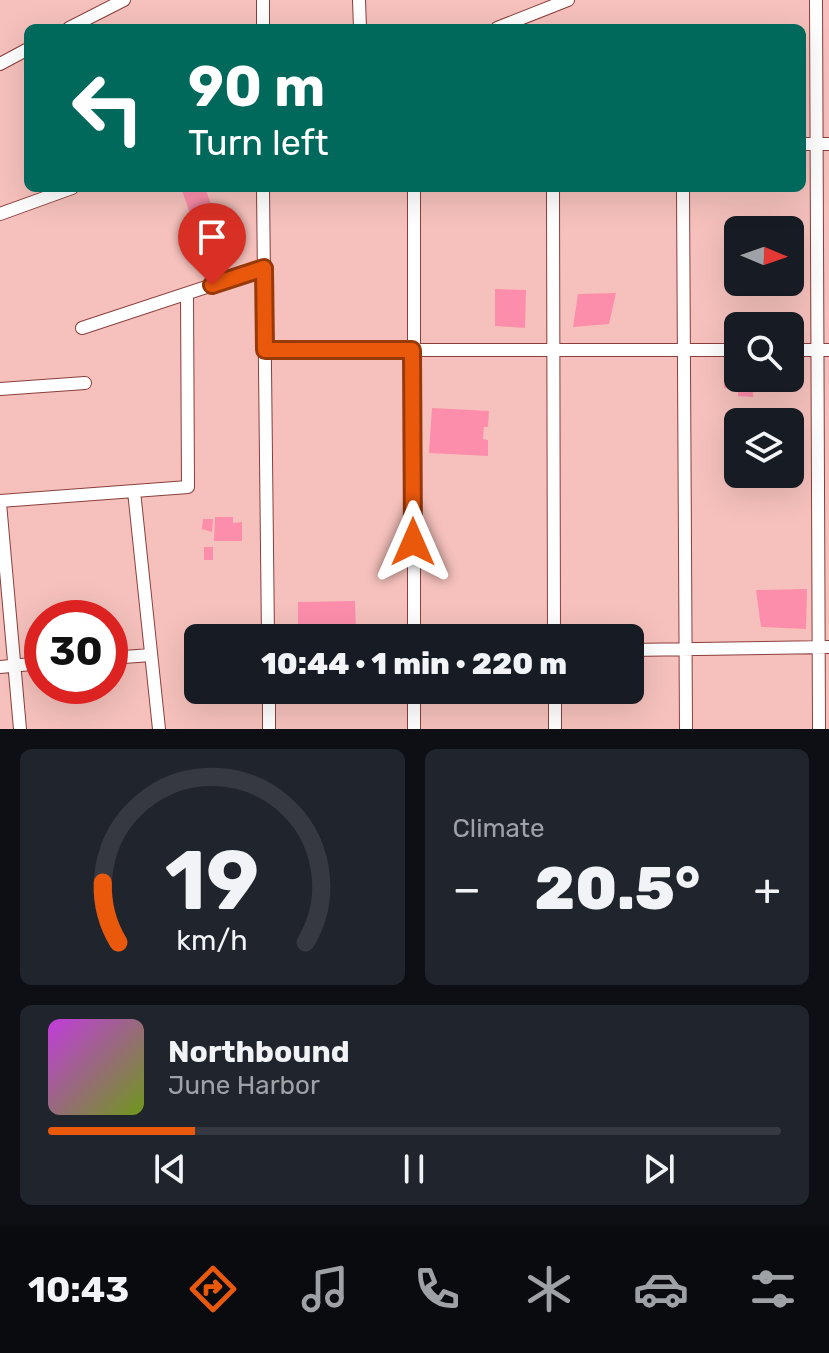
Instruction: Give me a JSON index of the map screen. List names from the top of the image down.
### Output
{
  "north": "right",
  "page": {
    "turn": ["90 m", "Turn left"],
    "limit": "30",
    "trip": "10:44 · 1 min · 220 m",
    "tile": "Climate",
    "heat": ["−", "20.5°", "+"],
    "song": ["Northbound", "June Harbor"],
    "tabs": "10:43",
    "gauge": ["19", "km/h"]
  }
}
